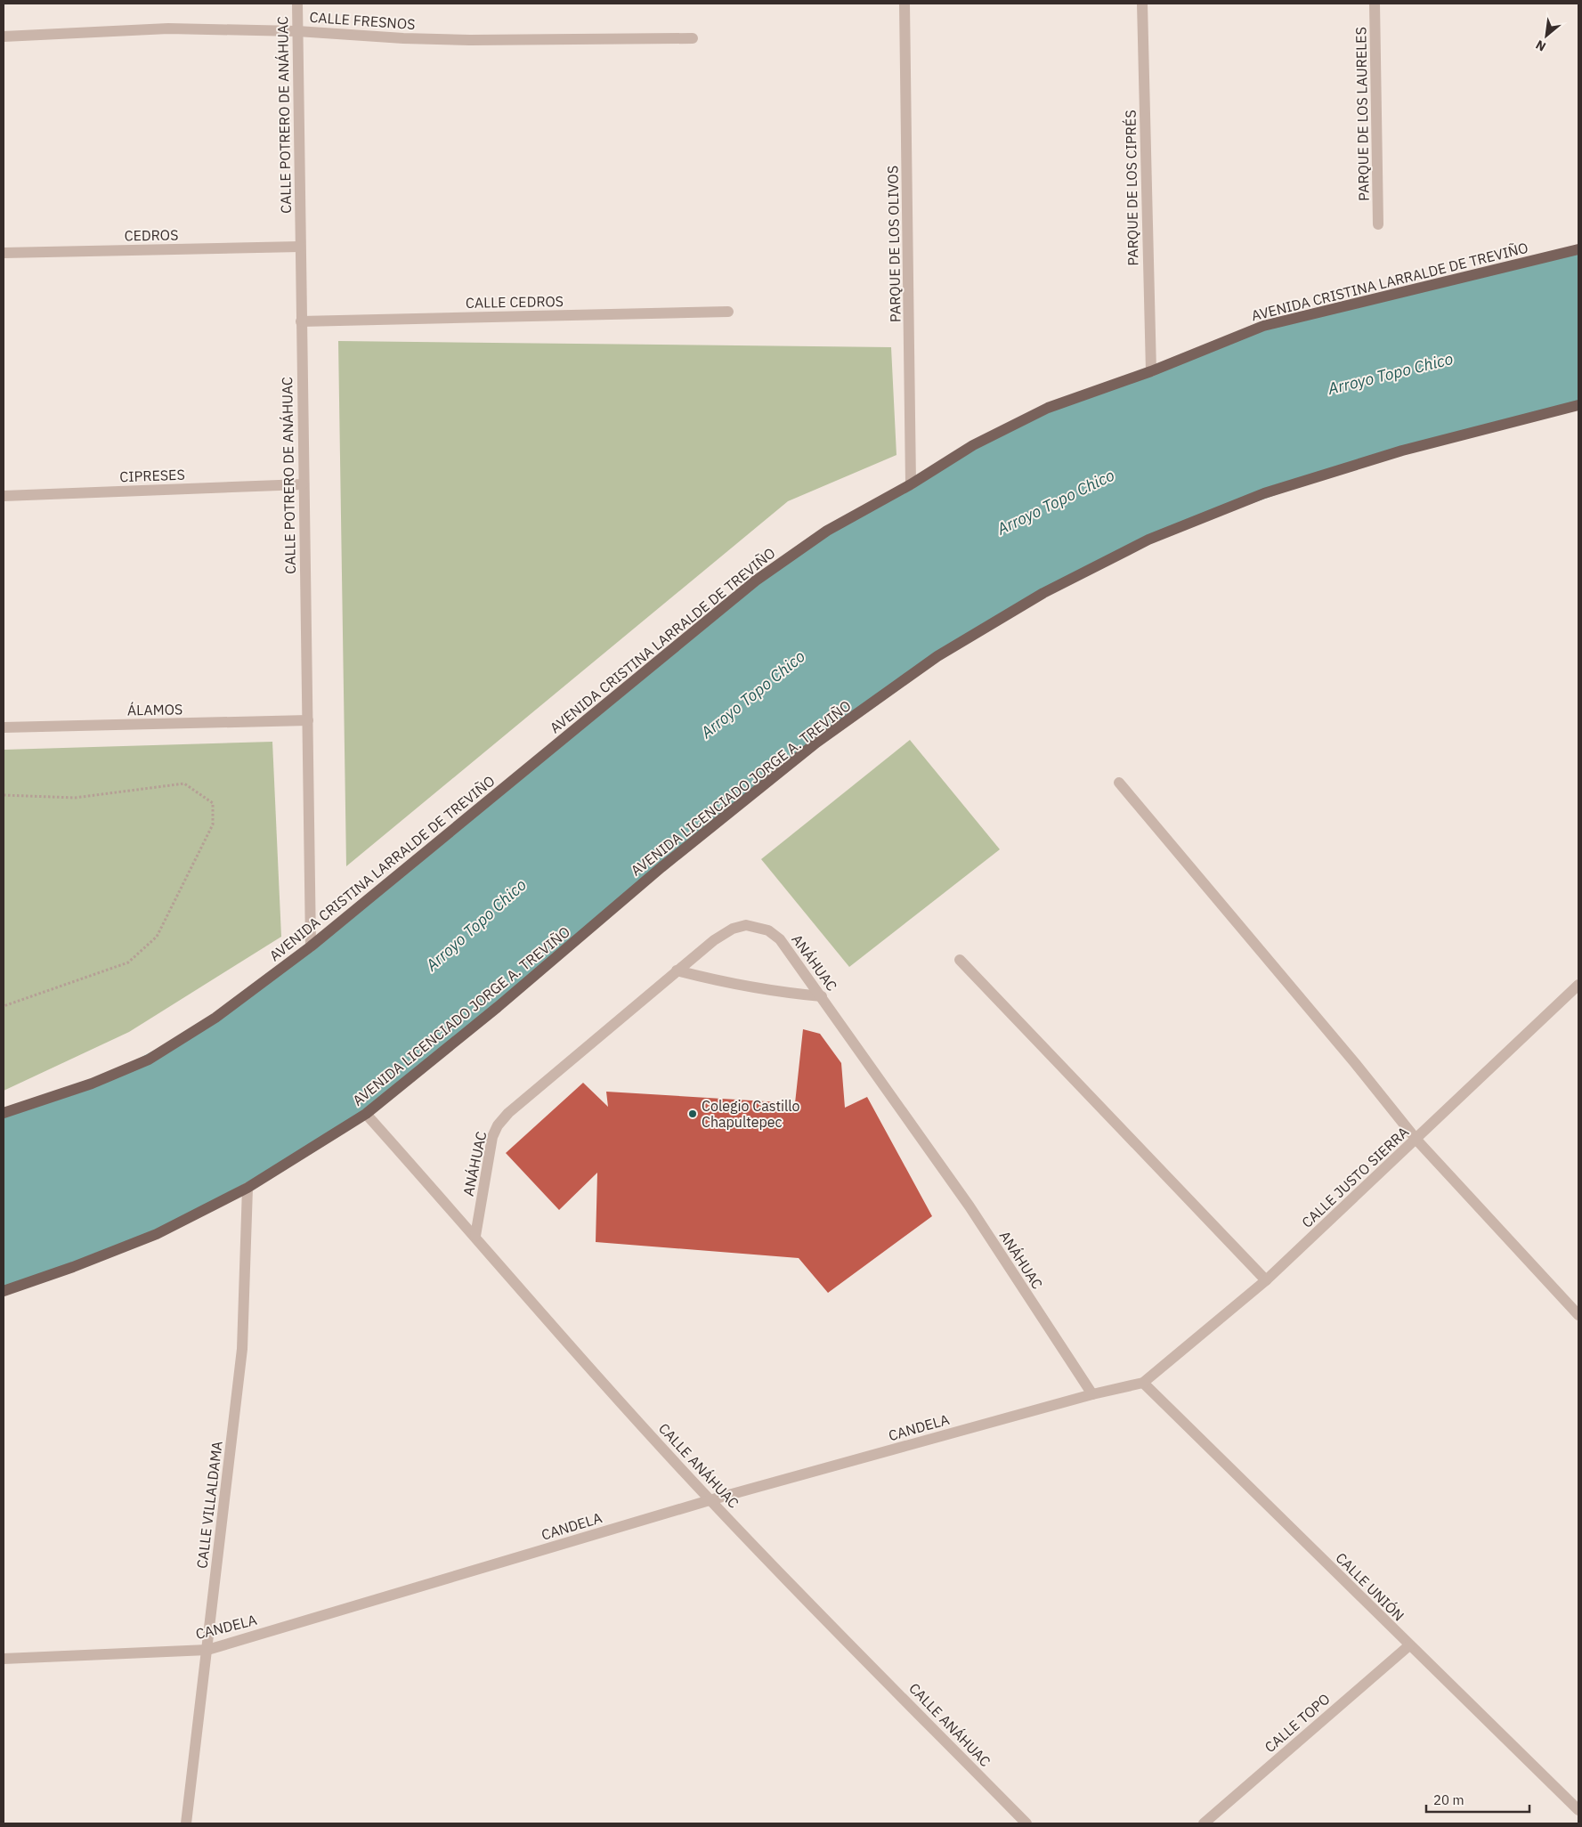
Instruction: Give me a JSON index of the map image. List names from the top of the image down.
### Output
{
  "streets": {
    "main road": ["AVENIDA CRISTINA LARRALDE DE TREVIÑO", "AVENIDA LICENCIADO JORGE A. TREVIÑO"],
    "street": [
      "CALLE FRESNOS",
      "PARQUE DE LOS LAURELES",
      "CALLE POTRERO DE ANÁHUAC",
      "PARQUE DE LOS CIPRÉS",
      "CEDROS",
      "PARQUE DE LOS OLIVOS",
      "CALLE CEDROS",
      "CIPRESES",
      "ÁLAMOS",
      "ANÁHUAC",
      "CALLE JUSTO SIERRA",
      "CANDELA",
      "CALLE ANÁHUAC",
      "CALLE VILLALDAMA",
      "CALLE UNIÓN",
      "CALLE TOPO"
    ]
  },
  "crossings": [
    ["CALLE FRESNOS", "CALLE POTRERO DE ANÁHUAC"],
    ["CALLE POTRERO DE ANÁHUAC", "CEDROS"],
    ["CALLE POTRERO DE ANÁHUAC", "AVENIDA CRISTINA LARRALDE DE TREVIÑO"],
    ["CALLE POTRERO DE ANÁHUAC", "CALLE CEDROS"],
    ["CALLE POTRERO DE ANÁHUAC", "CIPRESES"],
    ["CALLE POTRERO DE ANÁHUAC", "ÁLAMOS"],
    ["PARQUE DE LOS CIPRÉS", "AVENIDA CRISTINA LARRALDE DE TREVIÑO"],
    ["PARQUE DE LOS OLIVOS", "AVENIDA CRISTINA LARRALDE DE TREVIÑO"],
    ["AVENIDA LICENCIADO JORGE A. TREVIÑO", "CALLE ANÁHUAC"],
    ["AVENIDA LICENCIADO JORGE A. TREVIÑO", "CALLE VILLALDAMA"],
    ["ANÁHUAC", "CANDELA"],
    ["ANÁHUAC", "CALLE ANÁHUAC"],
    ["CALLE JUSTO SIERRA", "CANDELA"],
    ["CALLE JUSTO SIERRA", "CALLE UNIÓN"],
    ["CANDELA", "CALLE ANÁHUAC"],
    ["CANDELA", "CALLE VILLALDAMA"],
    ["CANDELA", "CALLE UNIÓN"],
    ["CALLE UNIÓN", "CALLE TOPO"]
  ],
  "water": ["Arroyo Topo Chico"],
  "places": ["Colegio Castillo Chapultepec"],
  "scale_bar": "20 m",
  "north": "bottom left"
}
